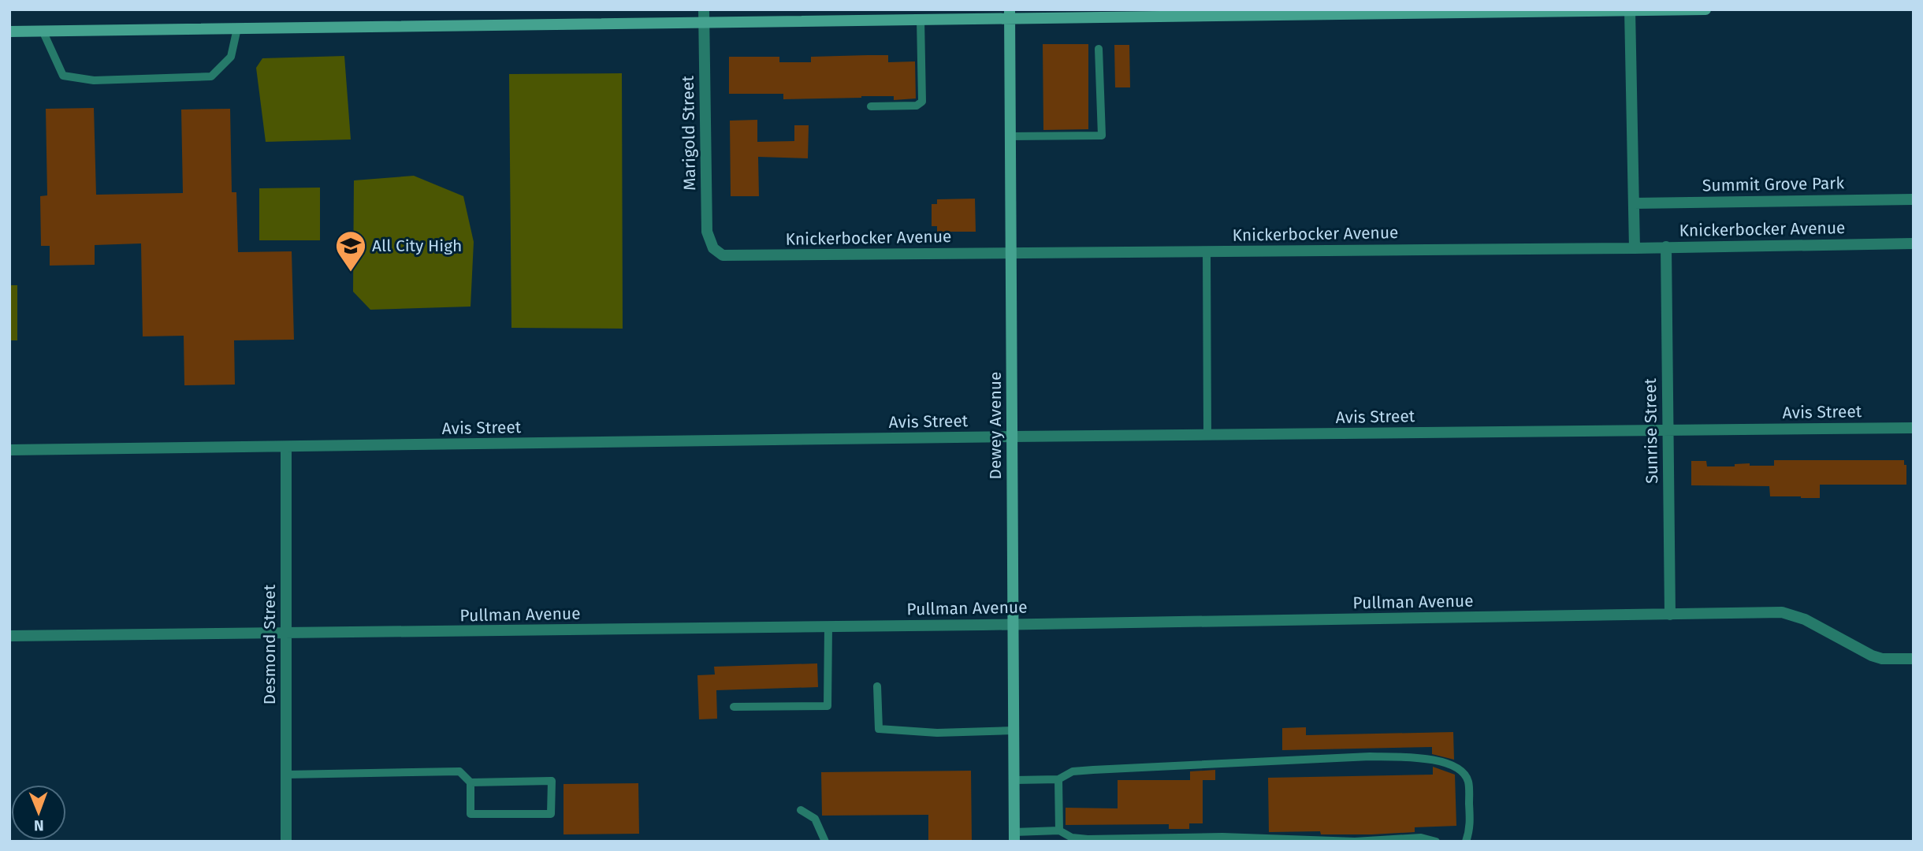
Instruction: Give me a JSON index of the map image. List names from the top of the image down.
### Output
{
  "streets": {
    "street": [
      "Marigold Street",
      "Summit Grove Park",
      "Knickerbocker Avenue",
      "Avis Street",
      "Dewey Avenue",
      "Sunrise Street",
      "Pullman Avenue",
      "Desmond Street"
    ]
  },
  "crossings": [
    ["Marigold Street", "Knickerbocker Avenue"],
    ["Knickerbocker Avenue", "Dewey Avenue"],
    ["Knickerbocker Avenue", "Sunrise Street"],
    ["Avis Street", "Dewey Avenue"],
    ["Avis Street", "Sunrise Street"],
    ["Avis Street", "Desmond Street"],
    ["Dewey Avenue", "Pullman Avenue"],
    ["Sunrise Street", "Pullman Avenue"],
    ["Pullman Avenue", "Desmond Street"]
  ],
  "places": {
    "school or university": ["All City High"]
  },
  "north": "bottom"
}
